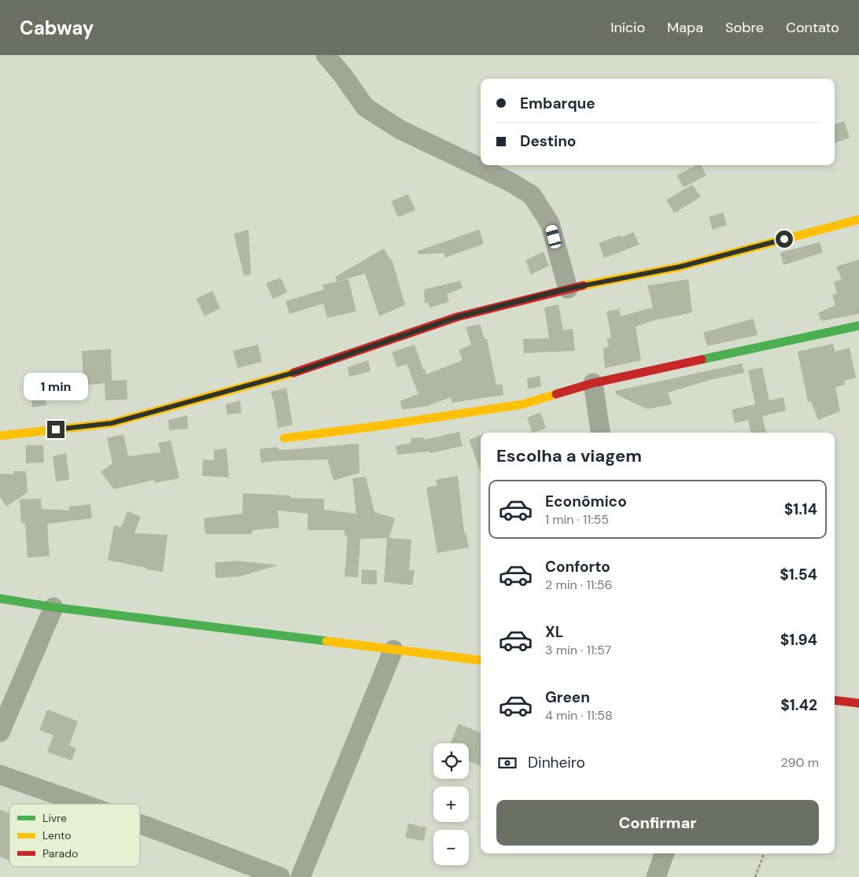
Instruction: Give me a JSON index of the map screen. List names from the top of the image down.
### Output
{
  "legend": ["Livre", "Lento", "Parado"],
  "page": {
    "header": "Cabway",
    "nav": [
      "Início",
      "Mapa",
      "Sobre",
      "Contato"
    ],
    "banner": ["Embarque", "Destino"],
    "bubble": "1 min",
    "heading": "Escolha a viagem",
    "list": [
      {
        "name": "Econômico",
        "note": "1 min · 11:55",
        "value": "$1.14"
      },
      {
        "name": "Conforto",
        "note": "2 min · 11:56",
        "value": "$1.54"
      },
      {
        "name": "XL",
        "note": "3 min · 11:57",
        "value": "$1.94"
      },
      {
        "name": "Green",
        "note": "4 min · 11:58",
        "value": "$1.42"
      }
    ],
    "pay": ["Dinheiro", "290 m"],
    "map_buttons": ["+", "−"],
    "buttons": "Confirmar"
  }
}
